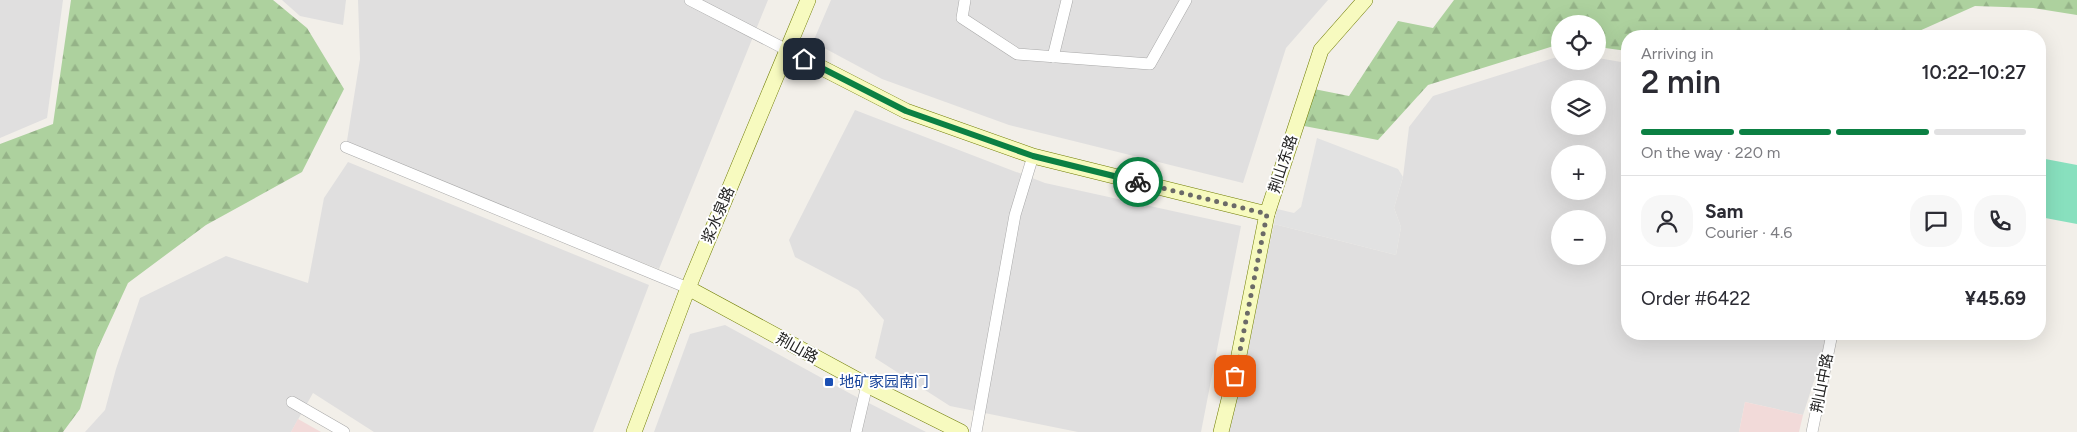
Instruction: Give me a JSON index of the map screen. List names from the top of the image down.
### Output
{
  "streets": {
    "street": [
      "荆山东路",
      "浆水泉路",
      "荆山路",
      "荆山中路"
    ]
  },
  "crossings": [
    ["浆水泉路", "荆山路"]
  ],
  "places": {
    "transit": ["地矿家园南门"]
  },
  "page": {
    "map_buttons": ["+", "−"],
    "heading": ["2 min", "Arriving in", "10:22–10:27"],
    "panel": [
      "Sam",
      "Courier · 4.6",
      "Order #6422",
      "¥45.69"
    ],
    "bar": "On the way · 220 m"
  }
}
